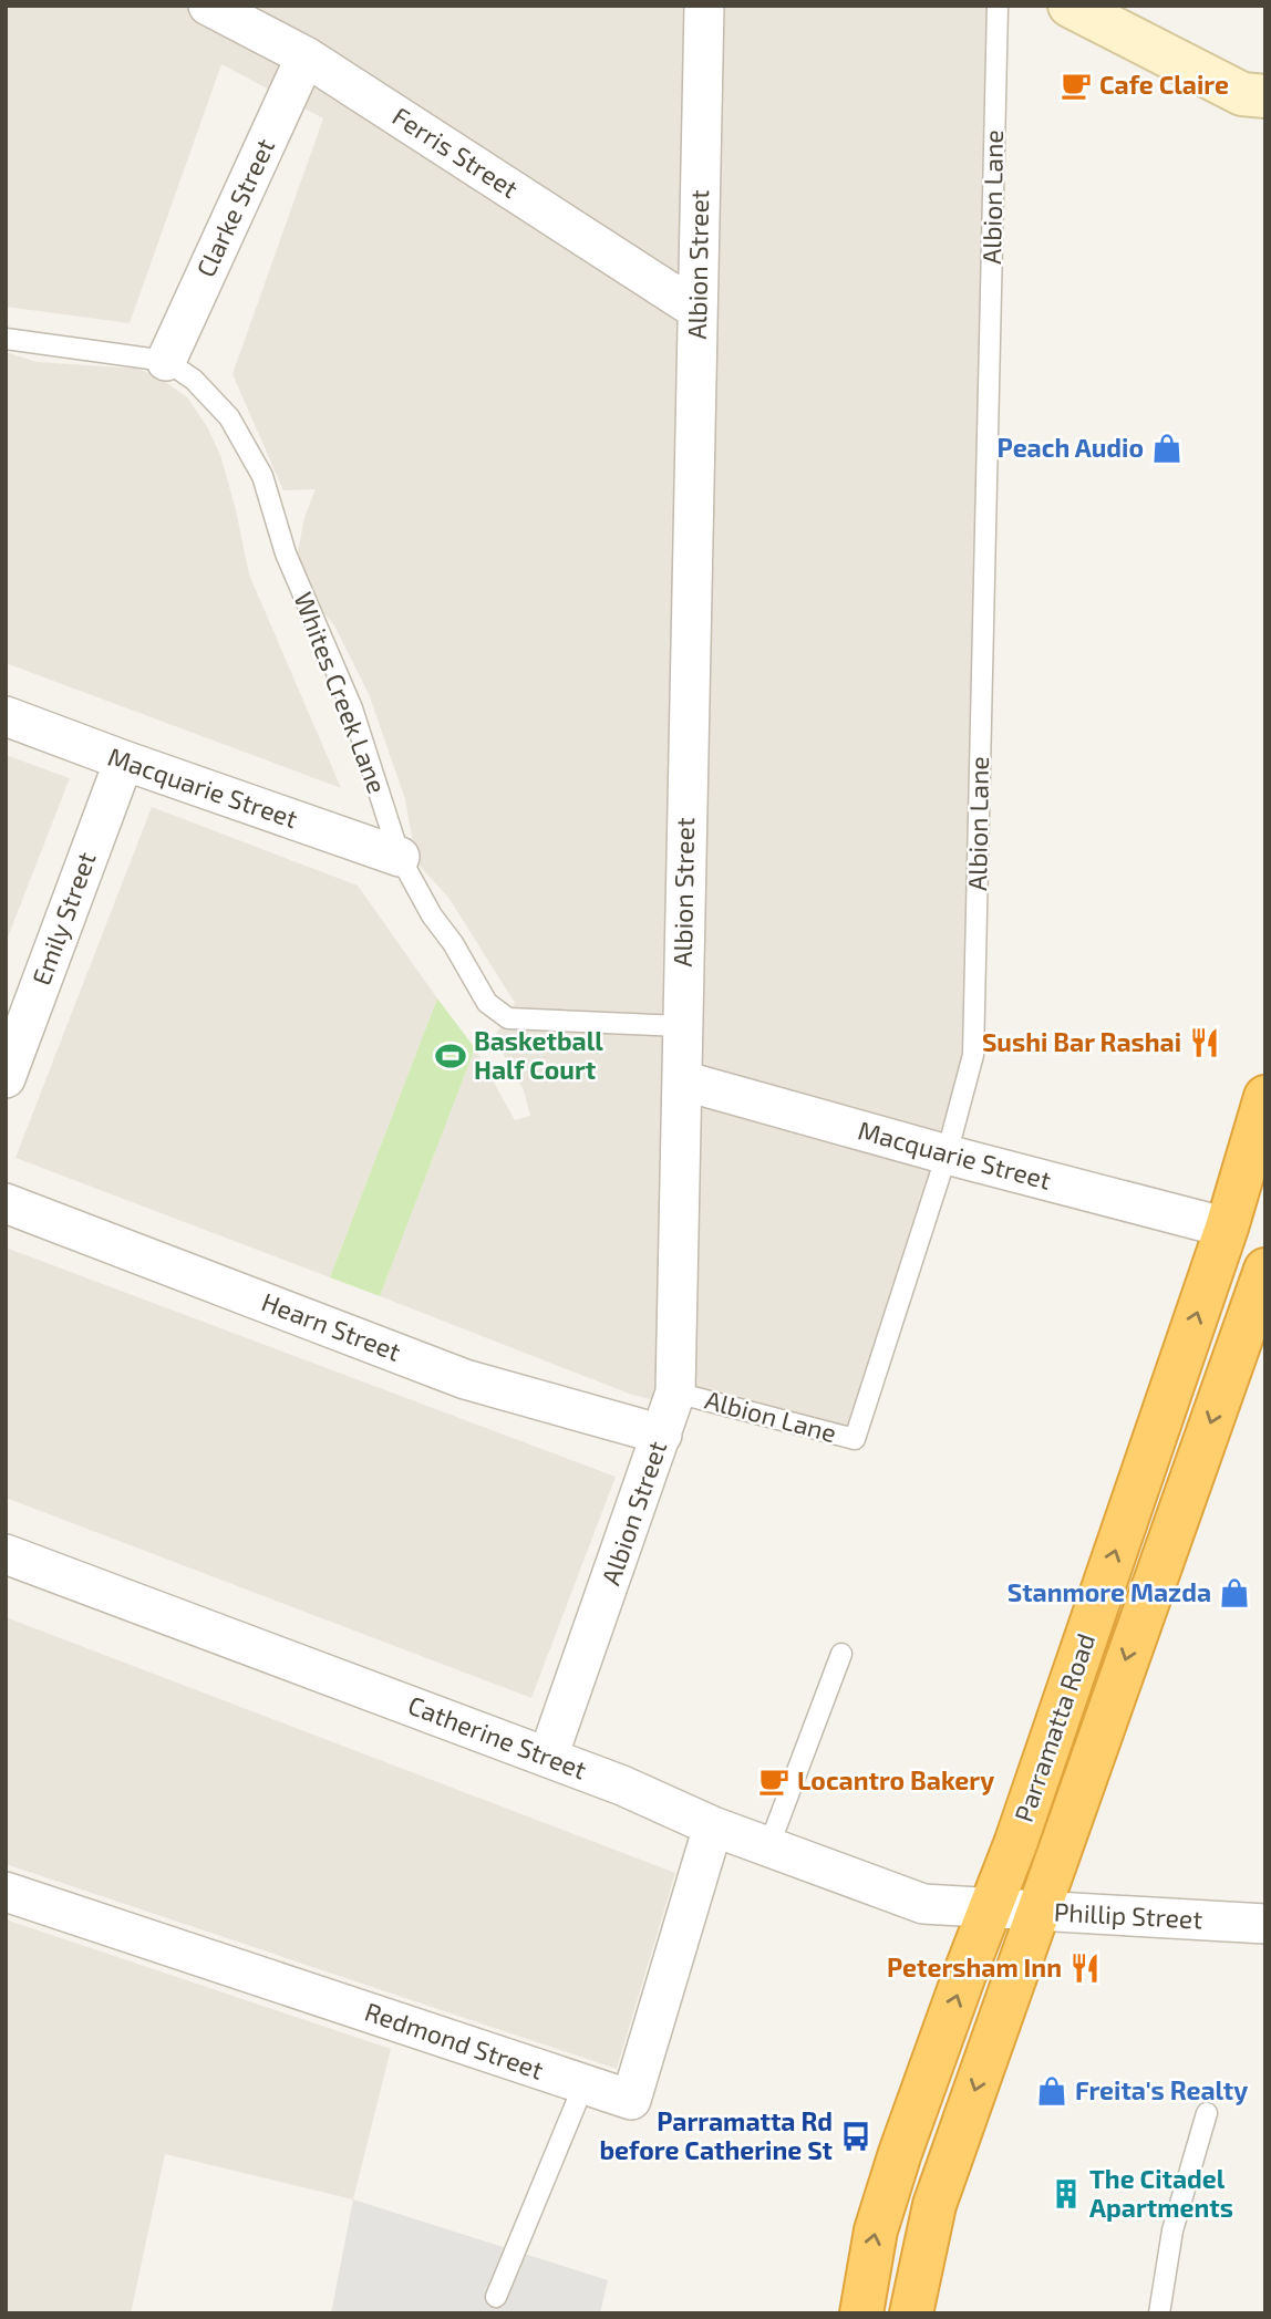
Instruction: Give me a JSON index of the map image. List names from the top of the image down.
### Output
{
  "streets": {
    "highway": ["Parramatta Road"],
    "street": [
      "Ferris Street",
      "Clarke Street",
      "Albion Street",
      "Macquarie Street",
      "Emily Street",
      "Hearn Street",
      "Catherine Street",
      "Phillip Street",
      "Redmond Street"
    ],
    "lane": ["Albion Lane", "Whites Creek Lane"]
  },
  "crossings": [
    ["Ferris Street", "Clarke Street"],
    ["Ferris Street", "Albion Street"],
    ["Albion Lane", "Albion Street"],
    ["Albion Lane", "Macquarie Street"],
    ["Clarke Street", "Whites Creek Lane"],
    ["Albion Street", "Whites Creek Lane"],
    ["Albion Street", "Macquarie Street"],
    ["Albion Street", "Hearn Street"],
    ["Albion Street", "Catherine Street"],
    ["Whites Creek Lane", "Macquarie Street"],
    ["Macquarie Street", "Emily Street"],
    ["Macquarie Street", "Parramatta Road"],
    ["Parramatta Road", "Catherine Street"],
    ["Parramatta Road", "Phillip Street"],
    ["Catherine Street", "Phillip Street"],
    ["Catherine Street", "Redmond Street"]
  ],
  "places": {
    "cafe": ["Cafe Claire", "Locantro Bakery"],
    "shop": ["Peach Audio", "Stanmore Mazda", "Freita's Realty"],
    "restaurant": ["Sushi Bar Rashai", "Petersham Inn"],
    "sports": ["Basketball Half Court"],
    "bus stop": ["Parramatta Rd before Catherine St"],
    "building": ["The Citadel Apartments"]
  }
}
